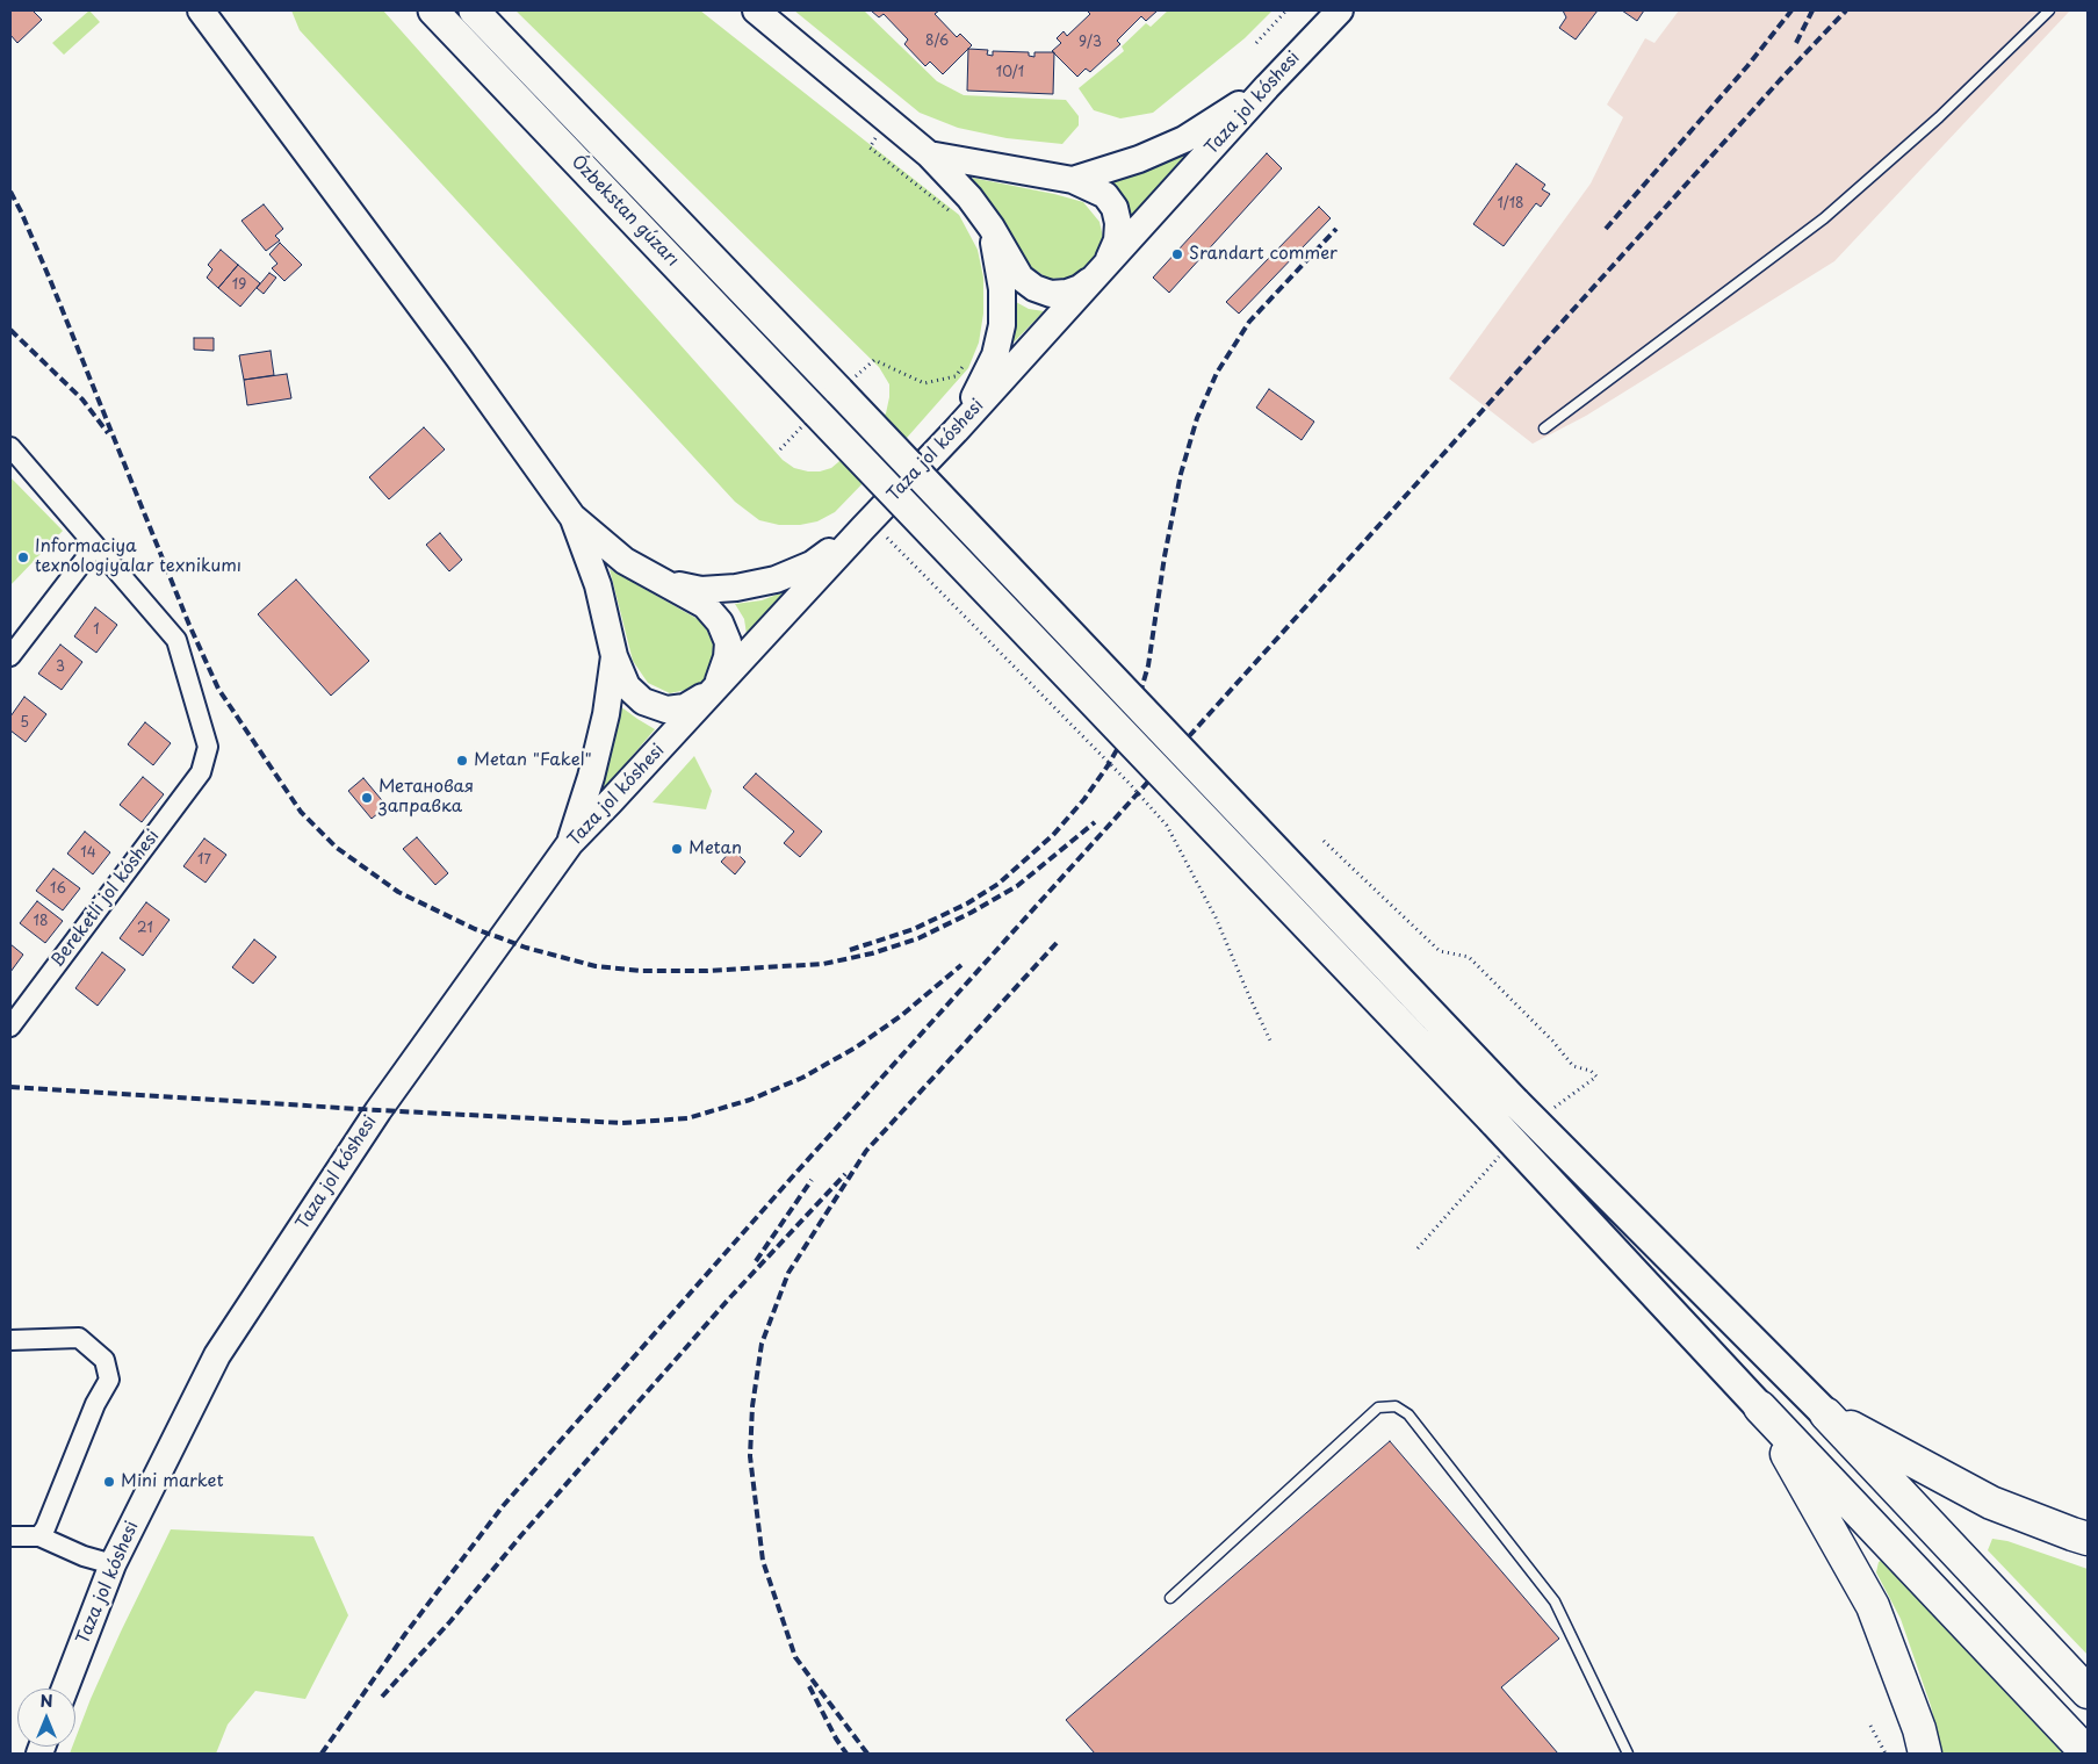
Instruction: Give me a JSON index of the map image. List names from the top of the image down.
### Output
{
  "streets": {
    "main road": ["Taza jol kóshesi", "Ózbekstan gúzarı"],
    "street": ["Bereketli jol kóshesi"]
  },
  "places": [
    "Srandart commer",
    "Informaciya texnologiyalar texnikumı",
    "Metan \"Fakel\"",
    "Метановая заправка",
    "Metan",
    "Mini market"
  ],
  "house_numbers": [
    "8/6",
    "9/3",
    "10/1",
    "1/18",
    "19",
    "1",
    "3",
    "5",
    "14",
    "17",
    "16",
    "18",
    "21"
  ],
  "north": "top"
}
